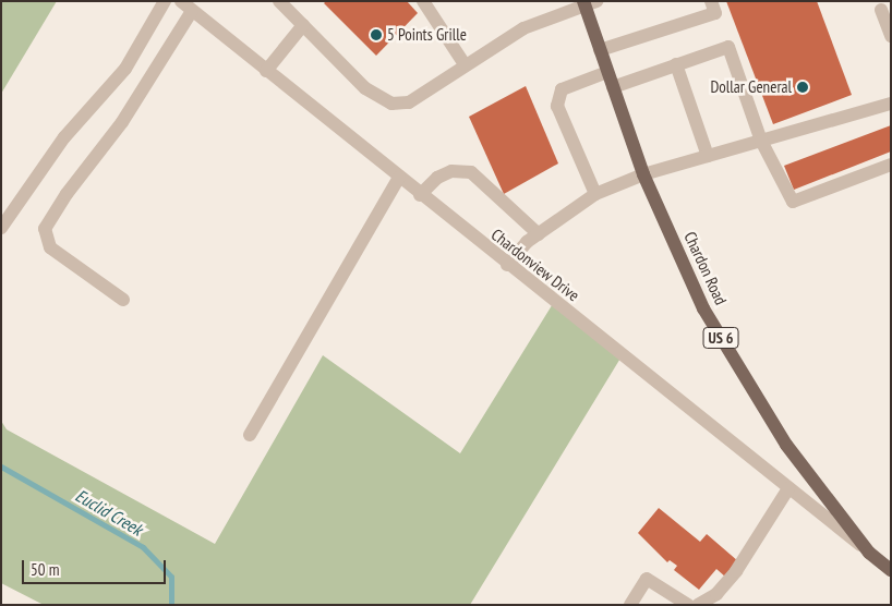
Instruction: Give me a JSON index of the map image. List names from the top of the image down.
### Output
{
  "streets": {
    "main road": ["Chardon Road", "US 6"],
    "street": ["Chardonview Drive"]
  },
  "crossings": [
    ["Chardonview Drive", "Chardon Road"]
  ],
  "water": ["Euclid Creek"],
  "places": ["5 Points Grille", "Dollar General"],
  "scale_bar": "50 m"
}
